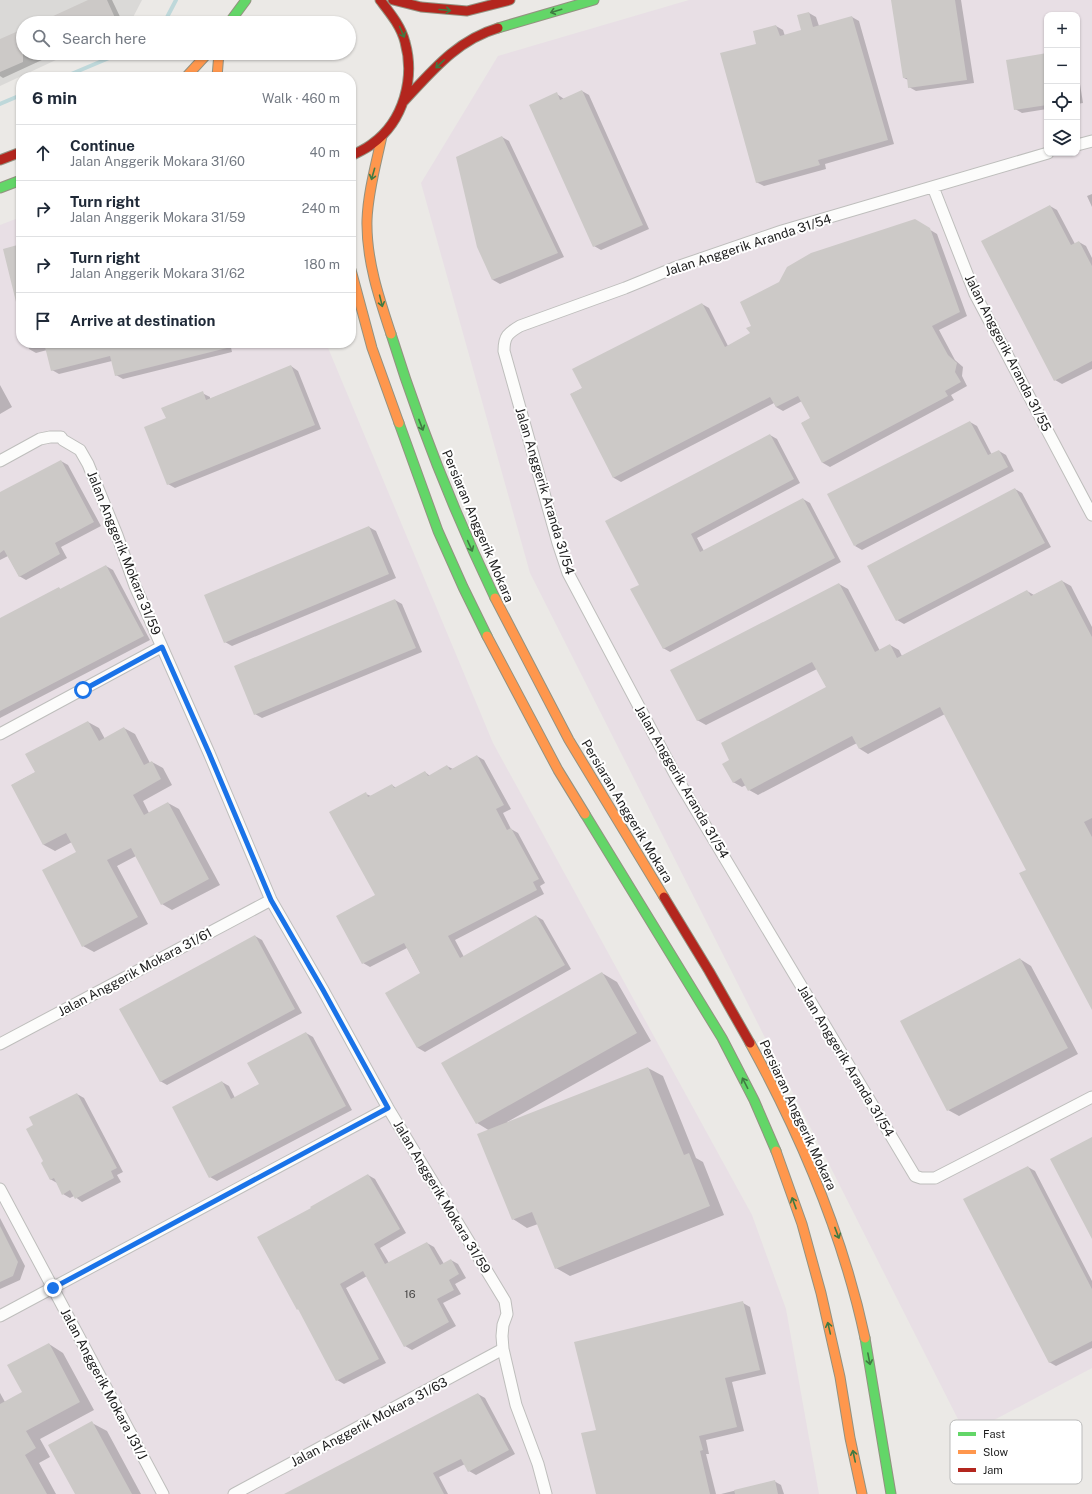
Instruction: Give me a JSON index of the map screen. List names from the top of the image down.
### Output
{
  "streets": {
    "main road": ["Persiaran Anggerik Mokara"],
    "street": [
      "Jalan Anggerik Aranda 31/54",
      "Jalan Anggerik Aranda 31/55",
      "Jalan Anggerik Mokara 31/59",
      "Jalan Anggerik Mokara 31/61",
      "Jalan Anggerik Mokara J31/J",
      "Jalan Anggerik Mokara 31/63"
    ]
  },
  "crossings": [
    ["Jalan Anggerik Aranda 31/54", "Jalan Anggerik Aranda 31/55"],
    ["Jalan Anggerik Mokara 31/59", "Jalan Anggerik Mokara 31/61"],
    ["Jalan Anggerik Mokara 31/59", "Jalan Anggerik Mokara 31/63"]
  ],
  "house_numbers": ["16"],
  "legend": ["Fast", "Slow", "Jam"],
  "page": {
    "map_buttons": ["+", "−"],
    "search": "Search here",
    "heading": ["6 min", "Walk · 460 m"],
    "list": [
      ["Continue", "Jalan Anggerik Mokara 31/60", "40 m"],
      ["Turn right", "Jalan Anggerik Mokara 31/59", "240 m"],
      ["Turn right", "Jalan Anggerik Mokara 31/62", "180 m"],
      "Arrive at destination"
    ]
  }
}
